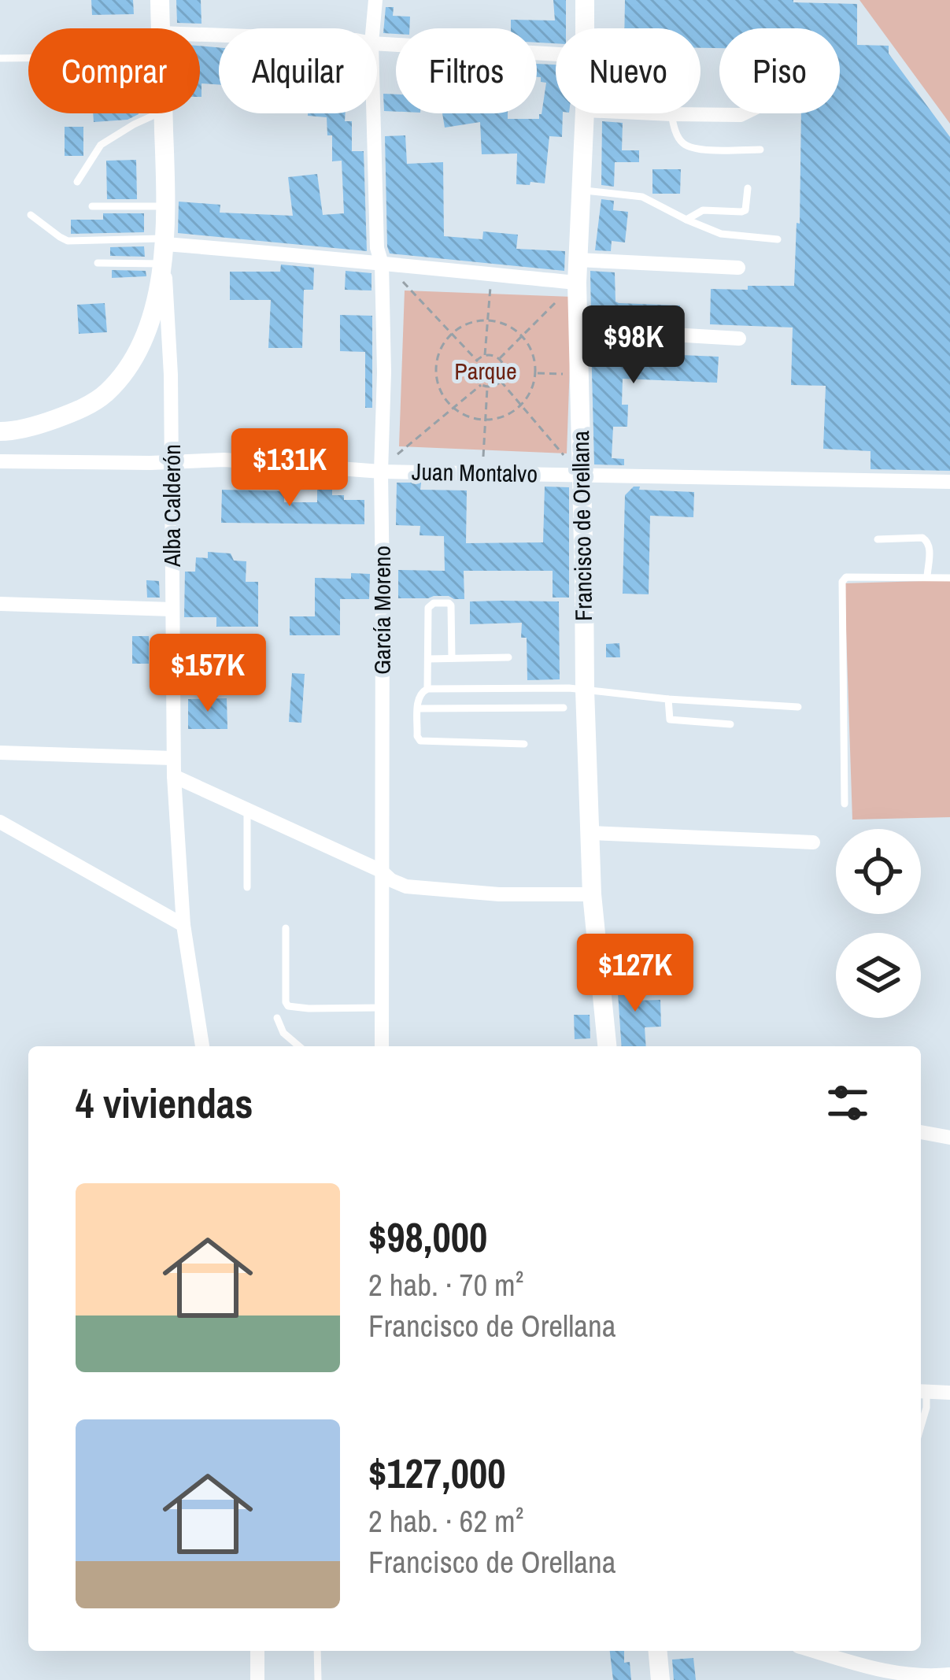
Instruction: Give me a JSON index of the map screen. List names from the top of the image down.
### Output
{
  "streets": {
    "street": [
      "Juan Montalvo",
      "Alba Calderón",
      "Francisco de Orellana",
      "García Moreno"
    ]
  },
  "crossings": [
    ["Juan Montalvo", "Alba Calderón"],
    ["Juan Montalvo", "Francisco de Orellana"],
    ["Juan Montalvo", "García Moreno"]
  ],
  "parks": ["Parque"],
  "page": {
    "chip": [
      "Comprar",
      "Alquilar",
      "Filtros",
      "Nuevo",
      "Piso"
    ],
    "price": [
      "$98K",
      "$131K",
      "$157K",
      "$127K"
    ],
    "heading": "4 viviendas",
    "list": [
      {
        "name": "$98,000",
        "note": "2 hab. · 70 m² · Francisco de Orellana"
      },
      {
        "name": "$127,000",
        "note": "2 hab. · 62 m² · Francisco de Orellana"
      }
    ]
  }
}
